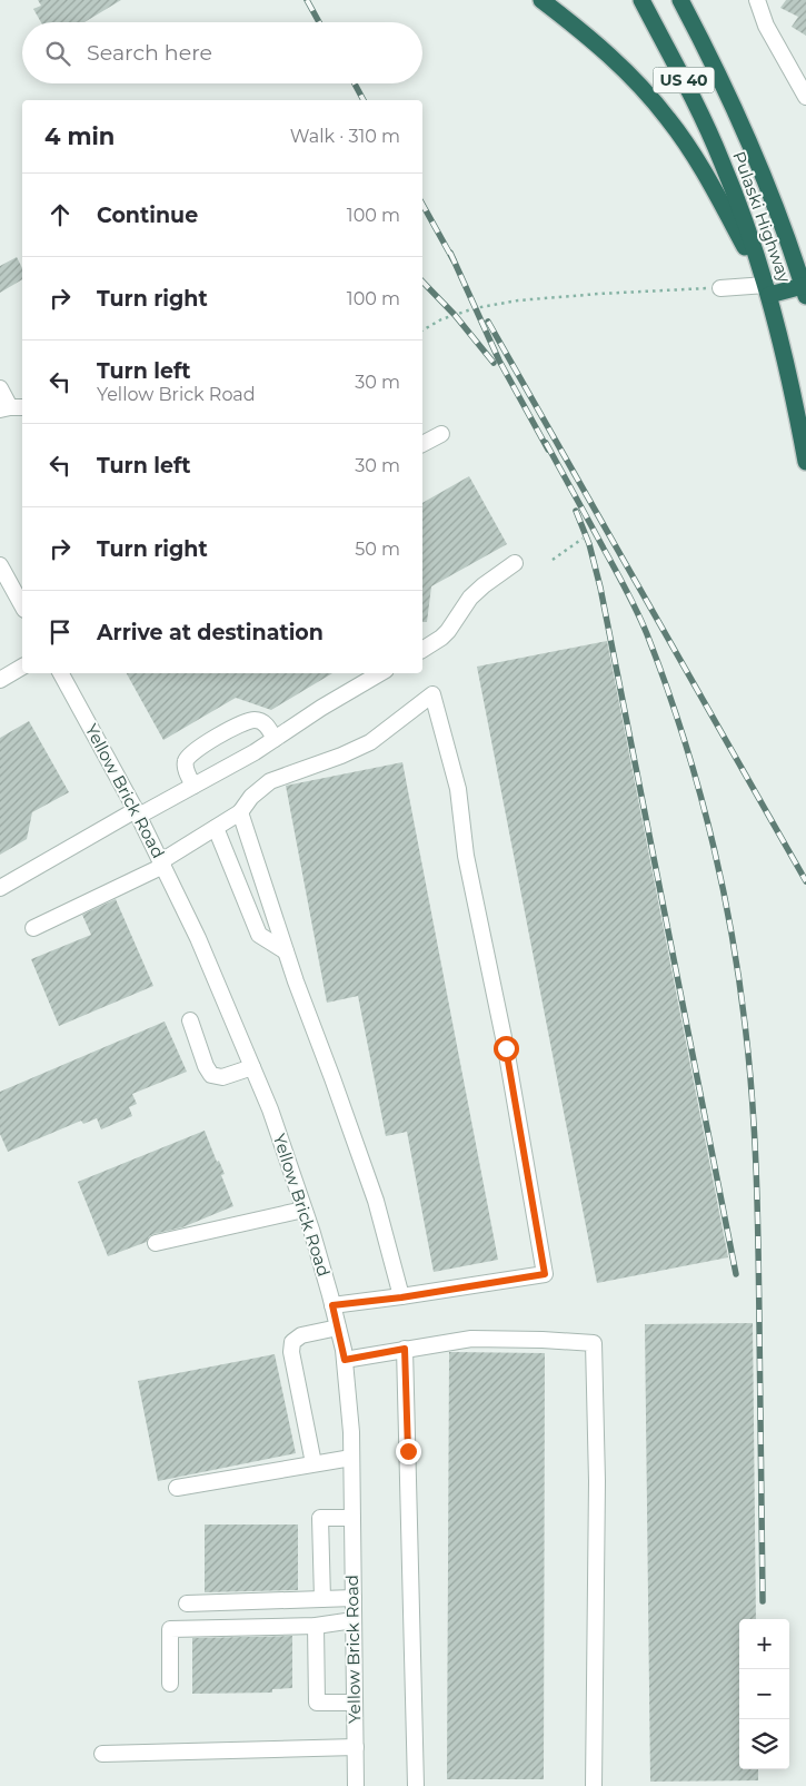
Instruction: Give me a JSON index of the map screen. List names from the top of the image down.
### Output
{
  "streets": {
    "highway": ["US 40", "Pulaski Highway"],
    "street": ["Yellow Brick Road"]
  },
  "page": {
    "search": "Search here",
    "heading": ["4 min", "Walk · 310 m"],
    "list": [
      ["Continue", "100 m"],
      ["Turn right", "100 m"],
      ["Turn left", "Yellow Brick Road", "30 m"],
      ["Turn left", "30 m"],
      ["Turn right", "50 m"],
      "Arrive at destination"
    ],
    "map_buttons": ["+", "−"]
  }
}
